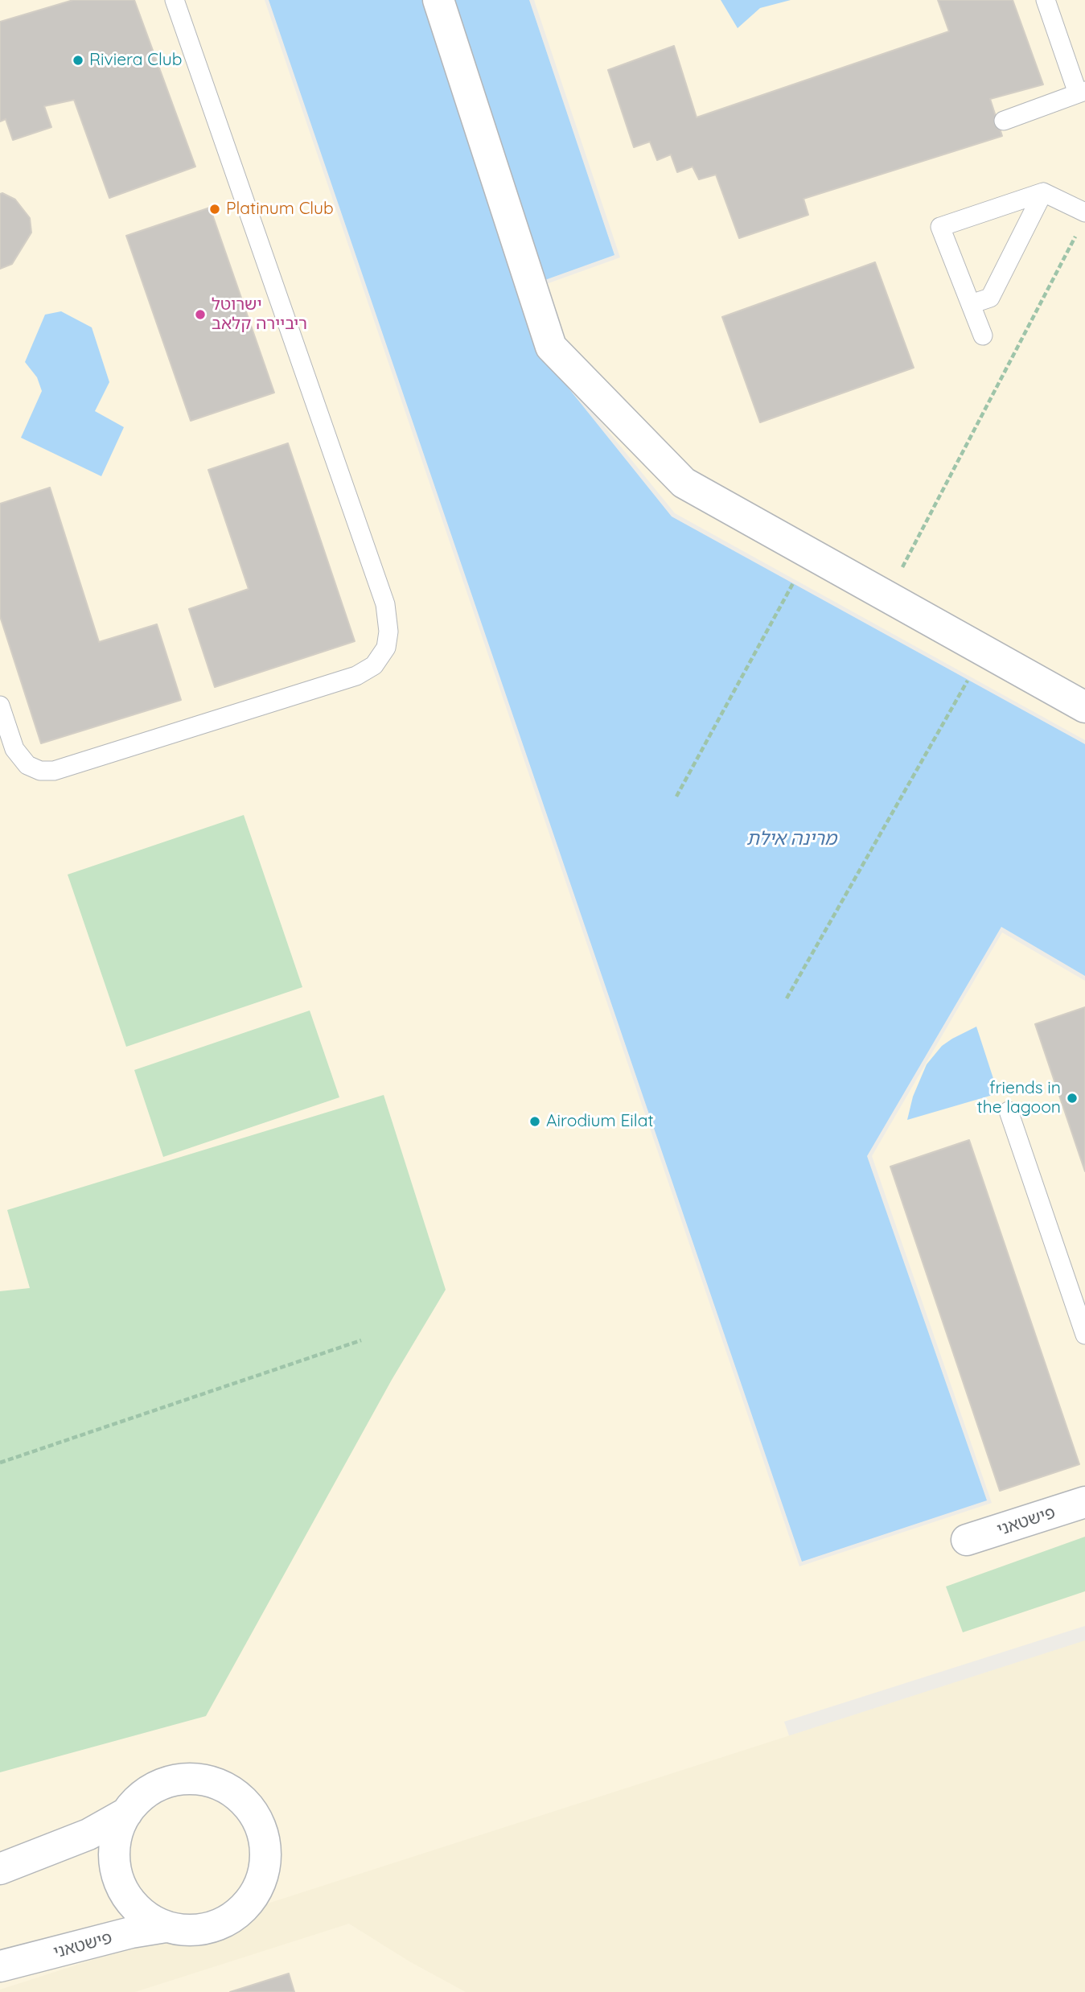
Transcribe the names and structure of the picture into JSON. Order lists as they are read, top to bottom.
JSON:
{
  "streets": {
    "street": ["פישטאני"]
  },
  "water": ["מרינה אילת"],
  "places": [
    "Riviera Club",
    "Platinum Club",
    "ישרוטל ריביירה קלאב",
    "friends in the lagoon",
    "Airodium Eilat"
  ]
}
